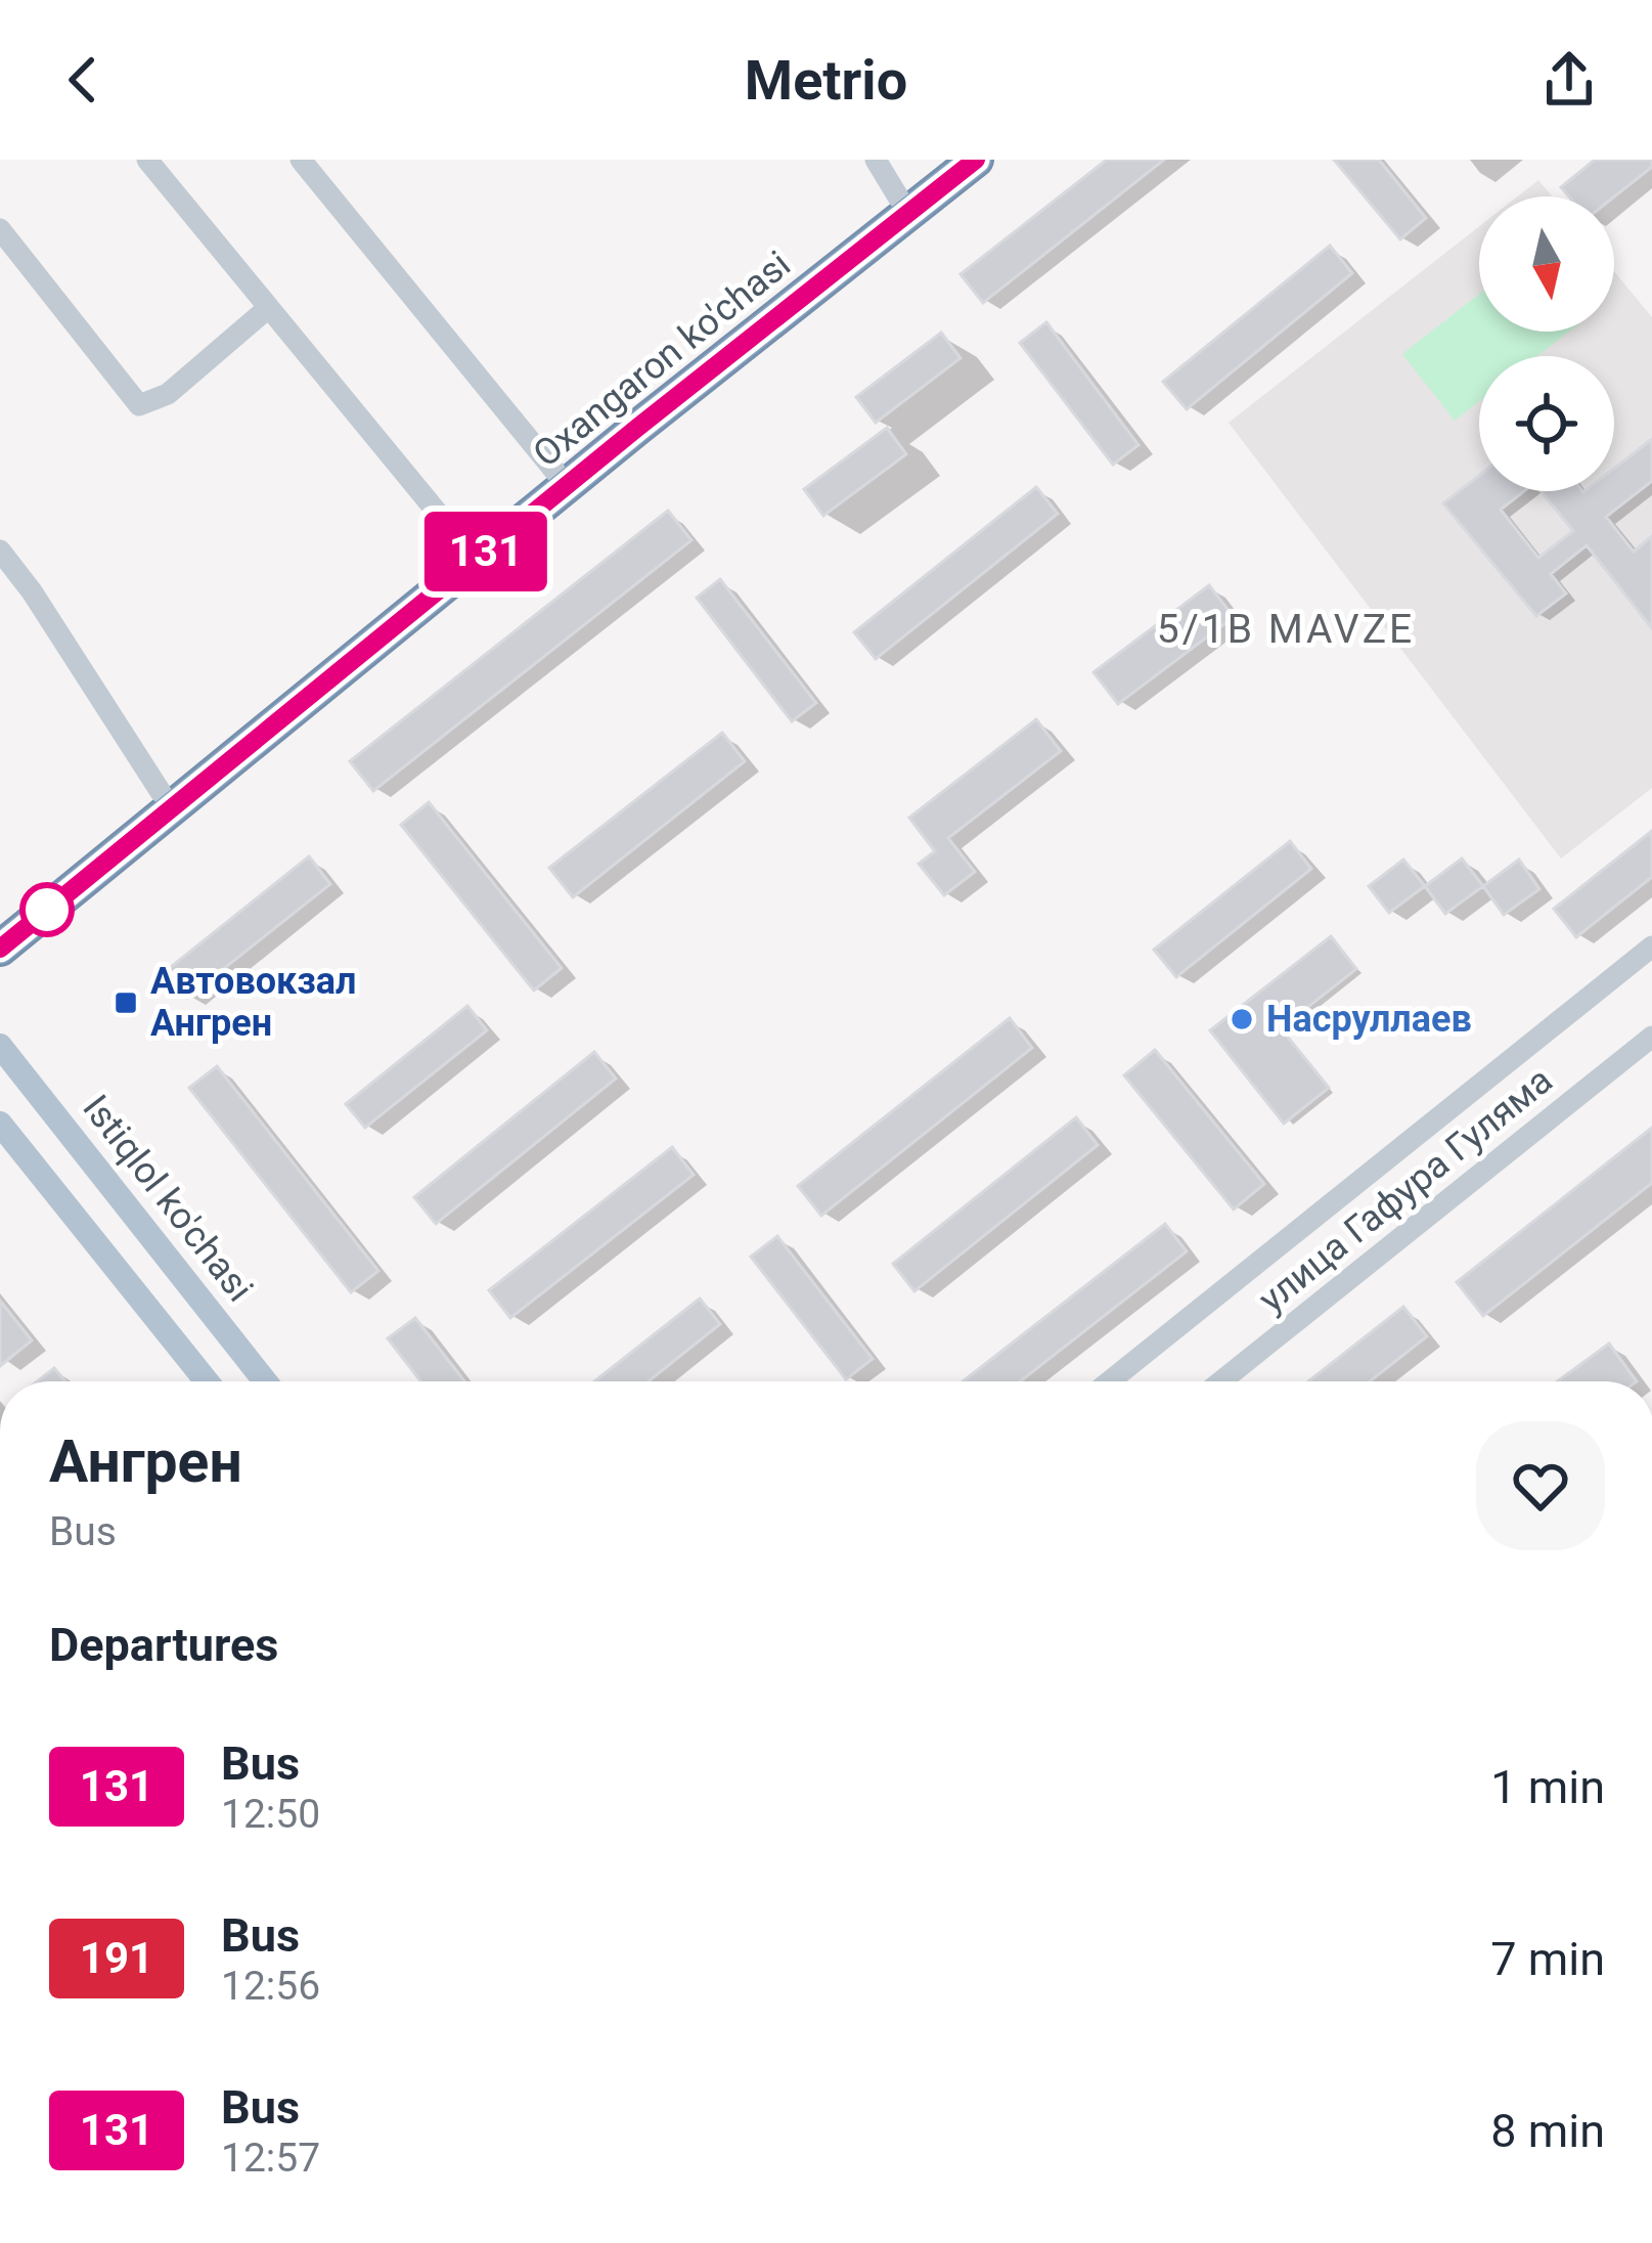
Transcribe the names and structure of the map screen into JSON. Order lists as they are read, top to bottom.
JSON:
{
  "streets": {
    "highway": ["Oxangaron ko'chasi"],
    "main road": ["Istiqlol ko'chasi"],
    "street": ["улица Гафура Гуляма"]
  },
  "districts": ["5/1B MAVZE"],
  "places": {
    "transit": ["Автовокзал Ангрен"],
    "other": ["Насруллаев"]
  },
  "lines": ["bus line 131"],
  "north": "bottom",
  "page": {
    "header": "Metrio",
    "on_map": "131",
    "heading": [
      ["Ангрен", "Bus"],
      "Departures"
    ],
    "list": [
      {
        "mark": "131",
        "name": "Bus",
        "note": "12:50",
        "value": "1 min"
      },
      {
        "mark": "191",
        "name": "Bus",
        "note": "12:56",
        "value": "7 min"
      },
      {
        "mark": "131",
        "name": "Bus",
        "note": "12:57",
        "value": "8 min"
      }
    ]
  }
}
